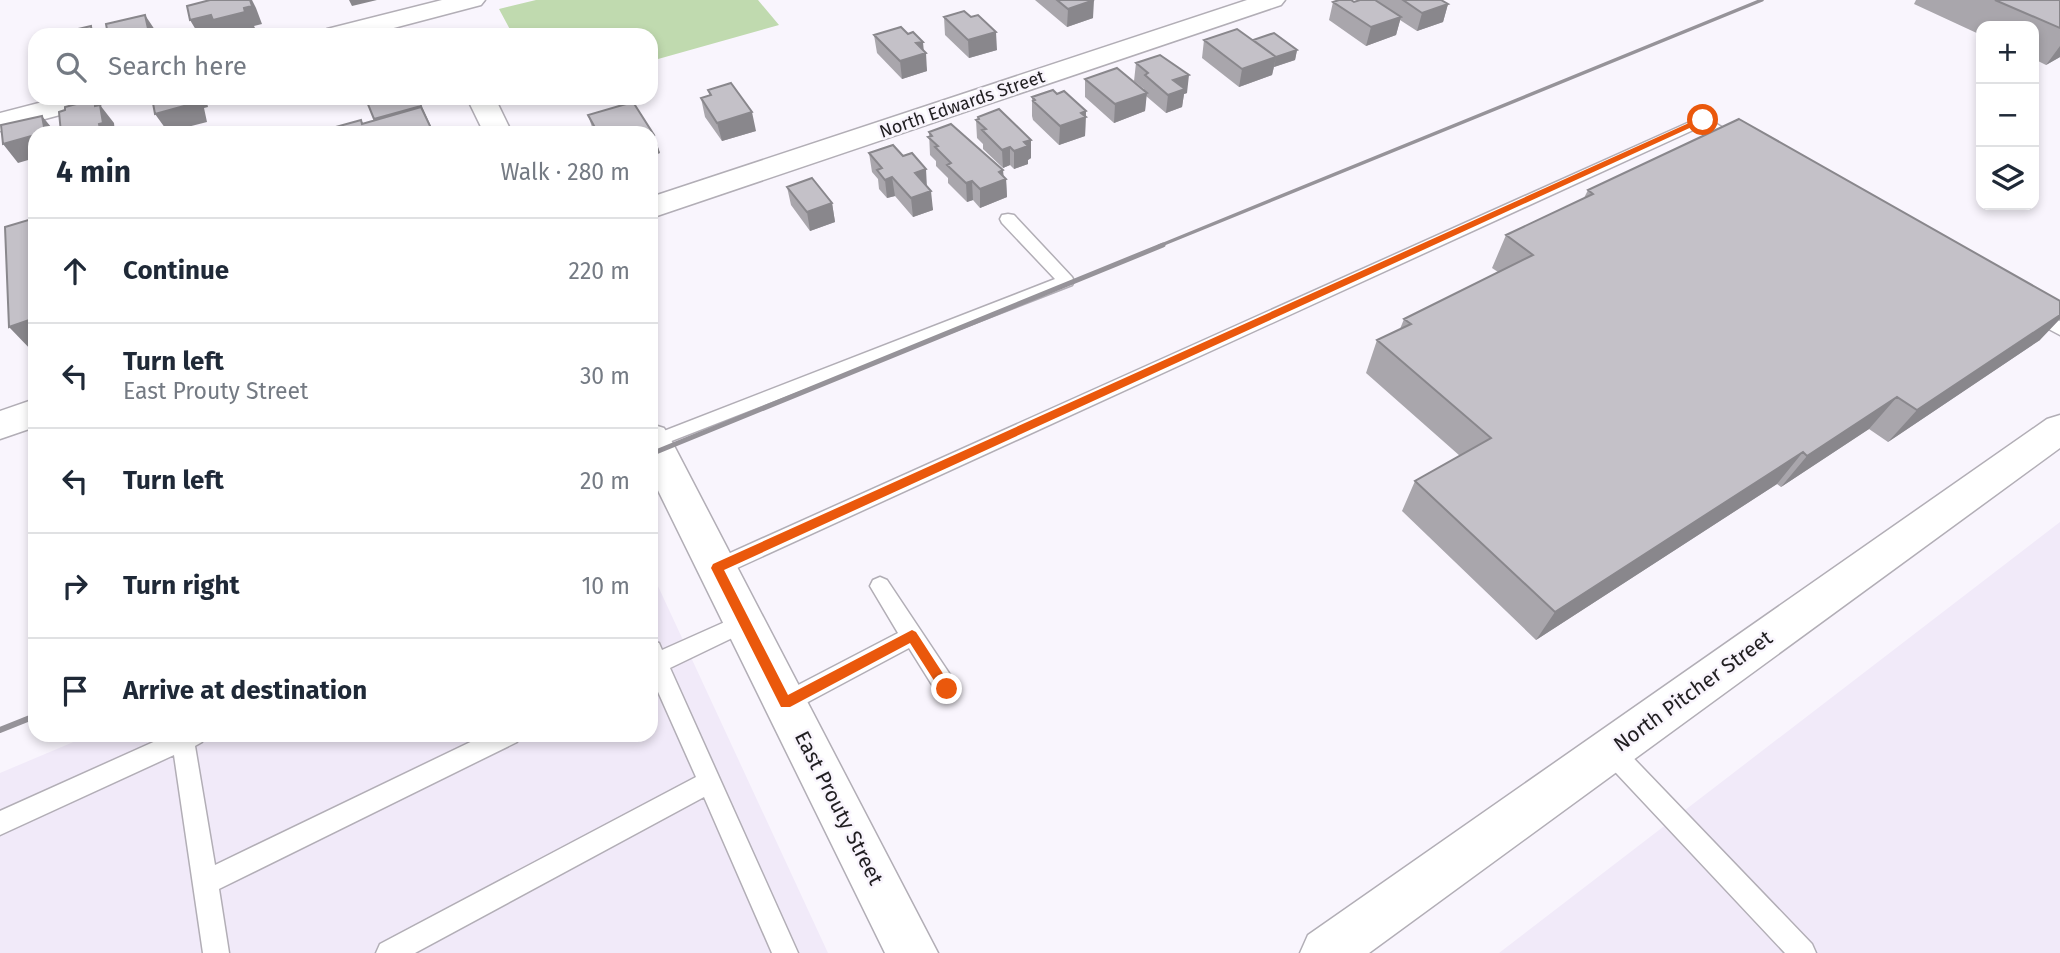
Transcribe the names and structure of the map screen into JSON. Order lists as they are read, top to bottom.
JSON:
{
  "streets": {
    "street": ["North Edwards Street", "North Pitcher Street", "East Prouty Street"]
  },
  "page": {
    "map_buttons": ["+", "−"],
    "search": "Search here",
    "heading": ["4 min", "Walk · 280 m"],
    "list": [
      ["Continue", "220 m"],
      ["Turn left", "East Prouty Street", "30 m"],
      ["Turn left", "20 m"],
      ["Turn right", "10 m"],
      "Arrive at destination"
    ]
  }
}
